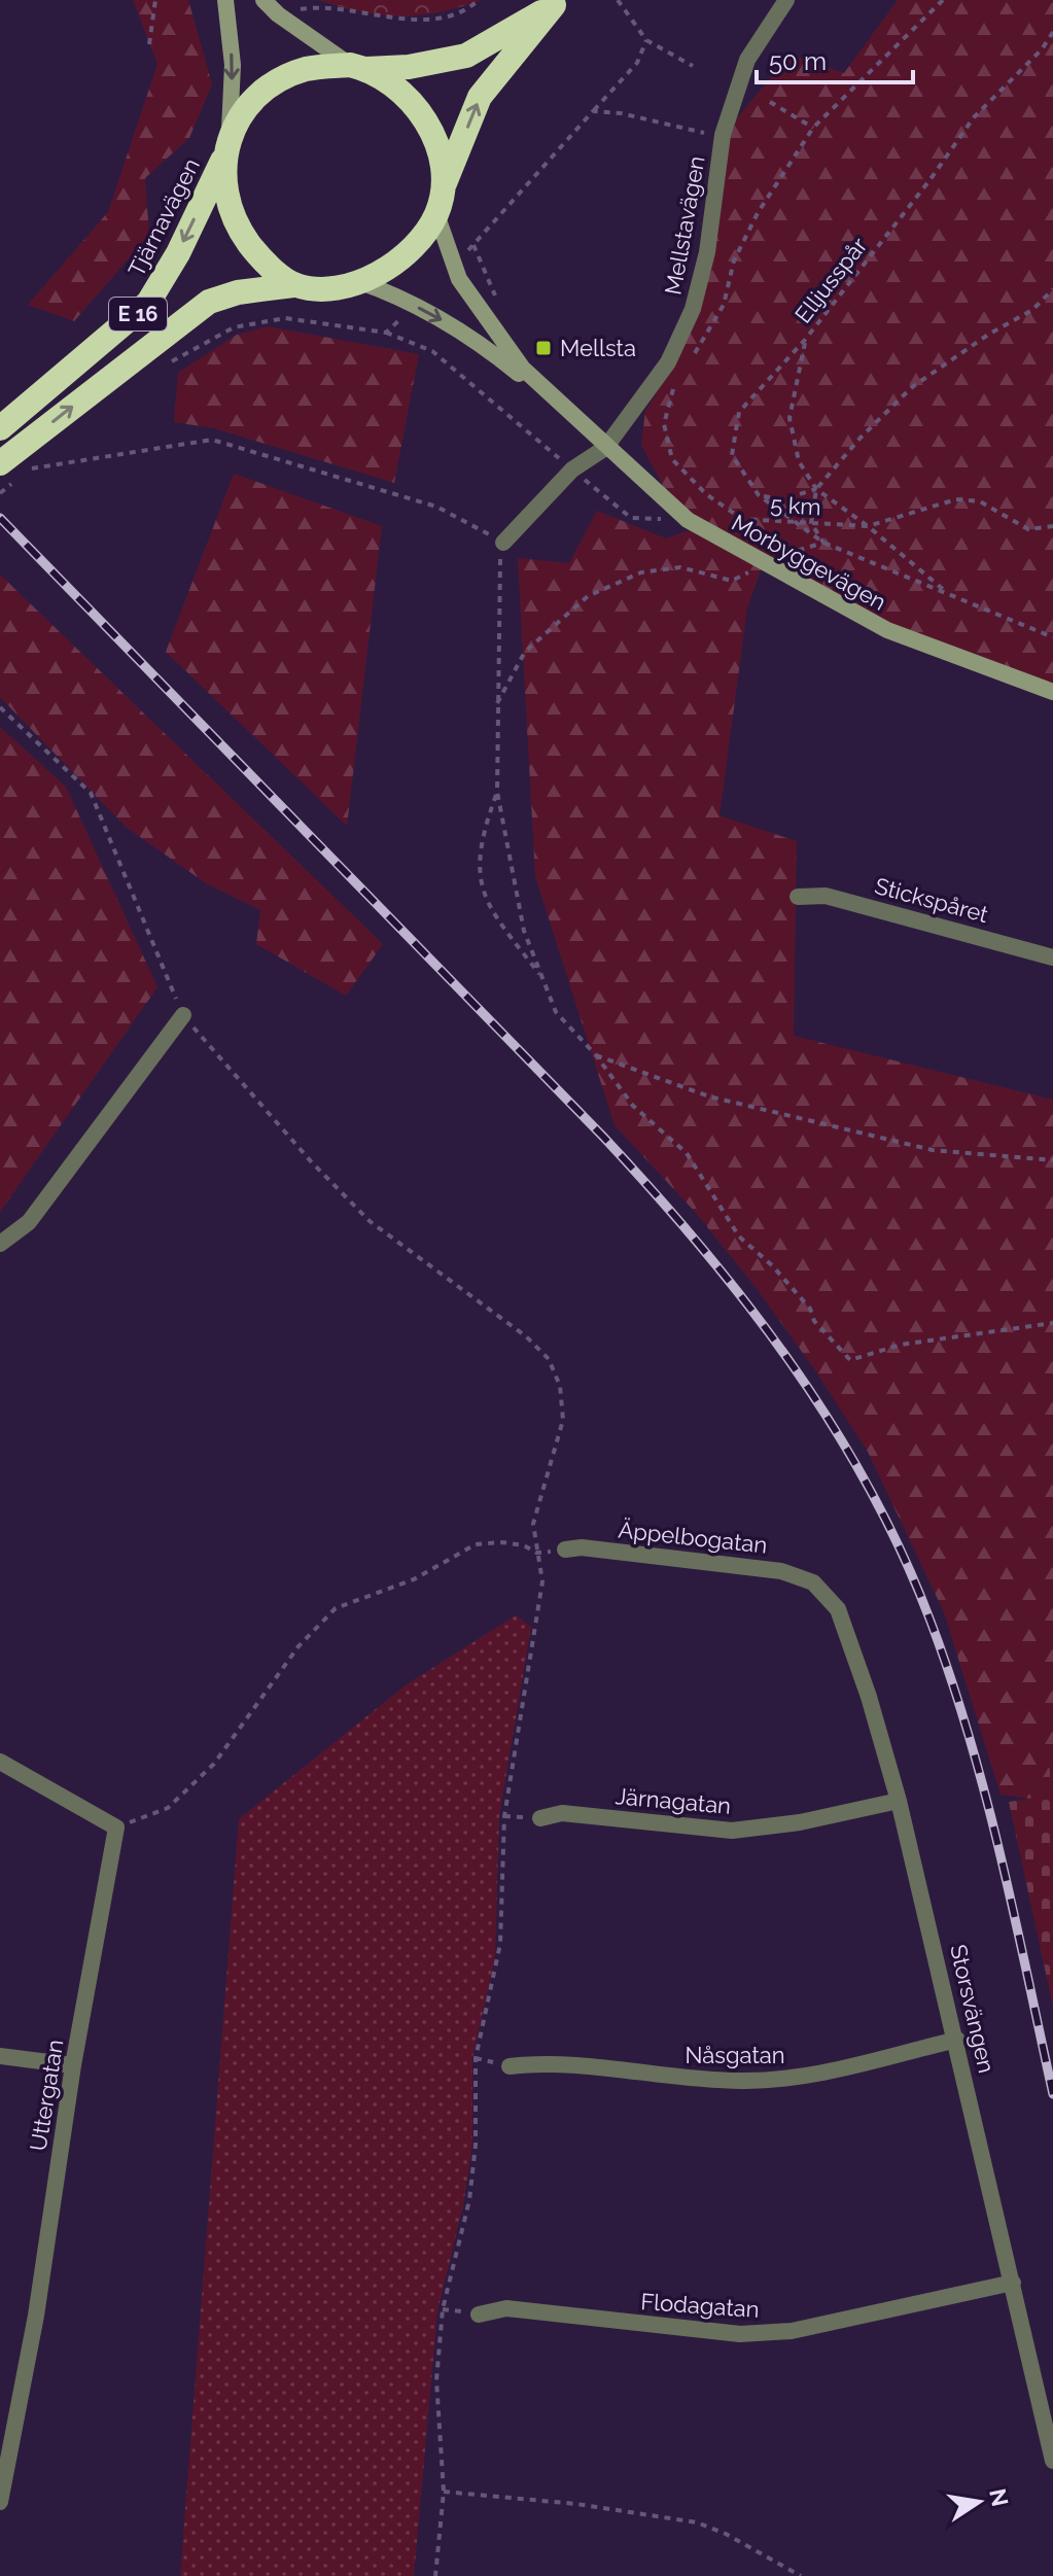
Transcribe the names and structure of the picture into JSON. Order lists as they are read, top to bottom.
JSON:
{
  "streets": {
    "highway": ["Tjärnavägen", "E 16"],
    "street": [
      "Mellstavägen",
      "Morbyggevägen",
      "Stickspåret",
      "Äppelbogatan",
      "Järnagatan",
      "Storsvängen",
      "Nåsgatan",
      "Uttergatan",
      "Flodagatan"
    ],
    "path": ["Elljusspår", "5 km"]
  },
  "crossings": [
    ["Tjärnavägen", "E 16"],
    ["Tjärnavägen", "Morbyggevägen"],
    ["Mellstavägen", "Morbyggevägen"],
    ["Elljusspår", "5 km"],
    ["E 16", "Morbyggevägen"],
    ["Äppelbogatan", "Storsvängen"],
    ["Järnagatan", "Storsvängen"],
    ["Storsvängen", "Nåsgatan"],
    ["Storsvängen", "Flodagatan"]
  ],
  "places": {
    "transit": ["Mellsta"]
  },
  "scale_bar": "50 m",
  "north": "right"
}
